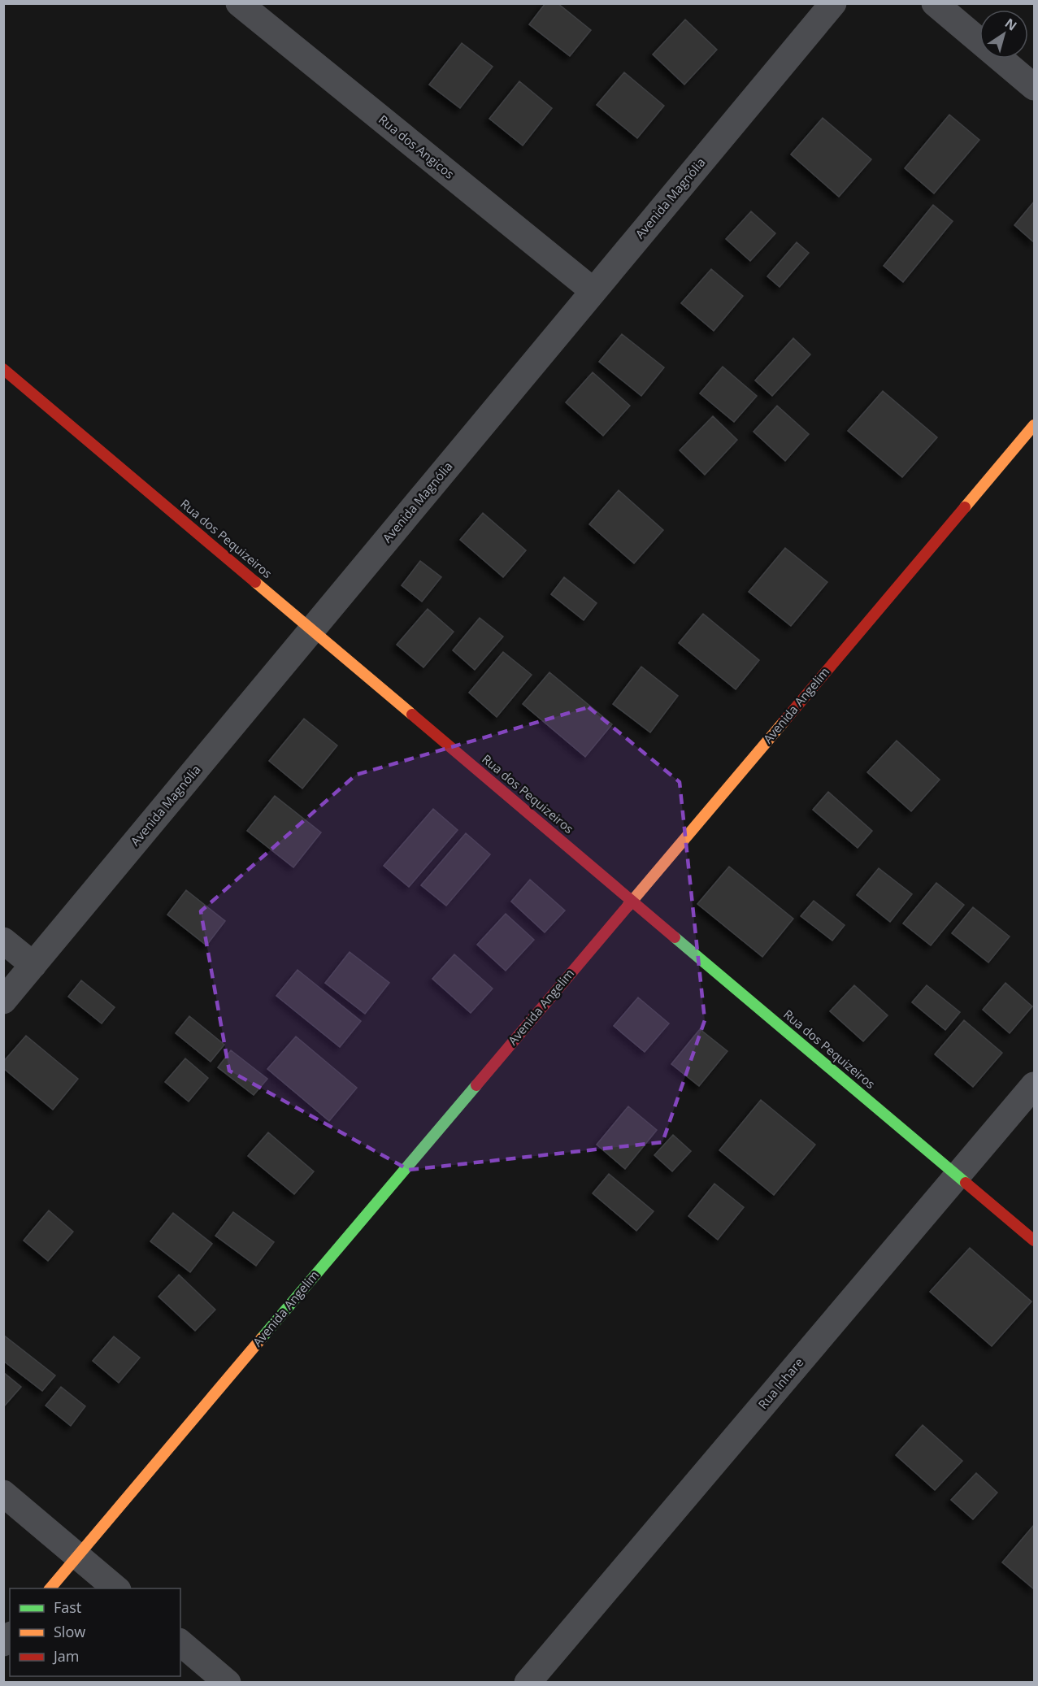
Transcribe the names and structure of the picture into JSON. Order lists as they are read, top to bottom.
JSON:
{
  "streets": {
    "street": [
      "Rua dos Angicos",
      "Avenida Magnólia",
      "Rua dos Pequizeiros",
      "Avenida Angelim",
      "Rua Inhare"
    ]
  },
  "crossings": [
    ["Rua dos Angicos", "Avenida Magnólia"],
    ["Avenida Magnólia", "Rua dos Pequizeiros"],
    ["Rua dos Pequizeiros", "Avenida Angelim"],
    ["Rua dos Pequizeiros", "Rua Inhare"]
  ],
  "legend": ["Fast", "Slow", "Jam"],
  "north": "top right"
}
